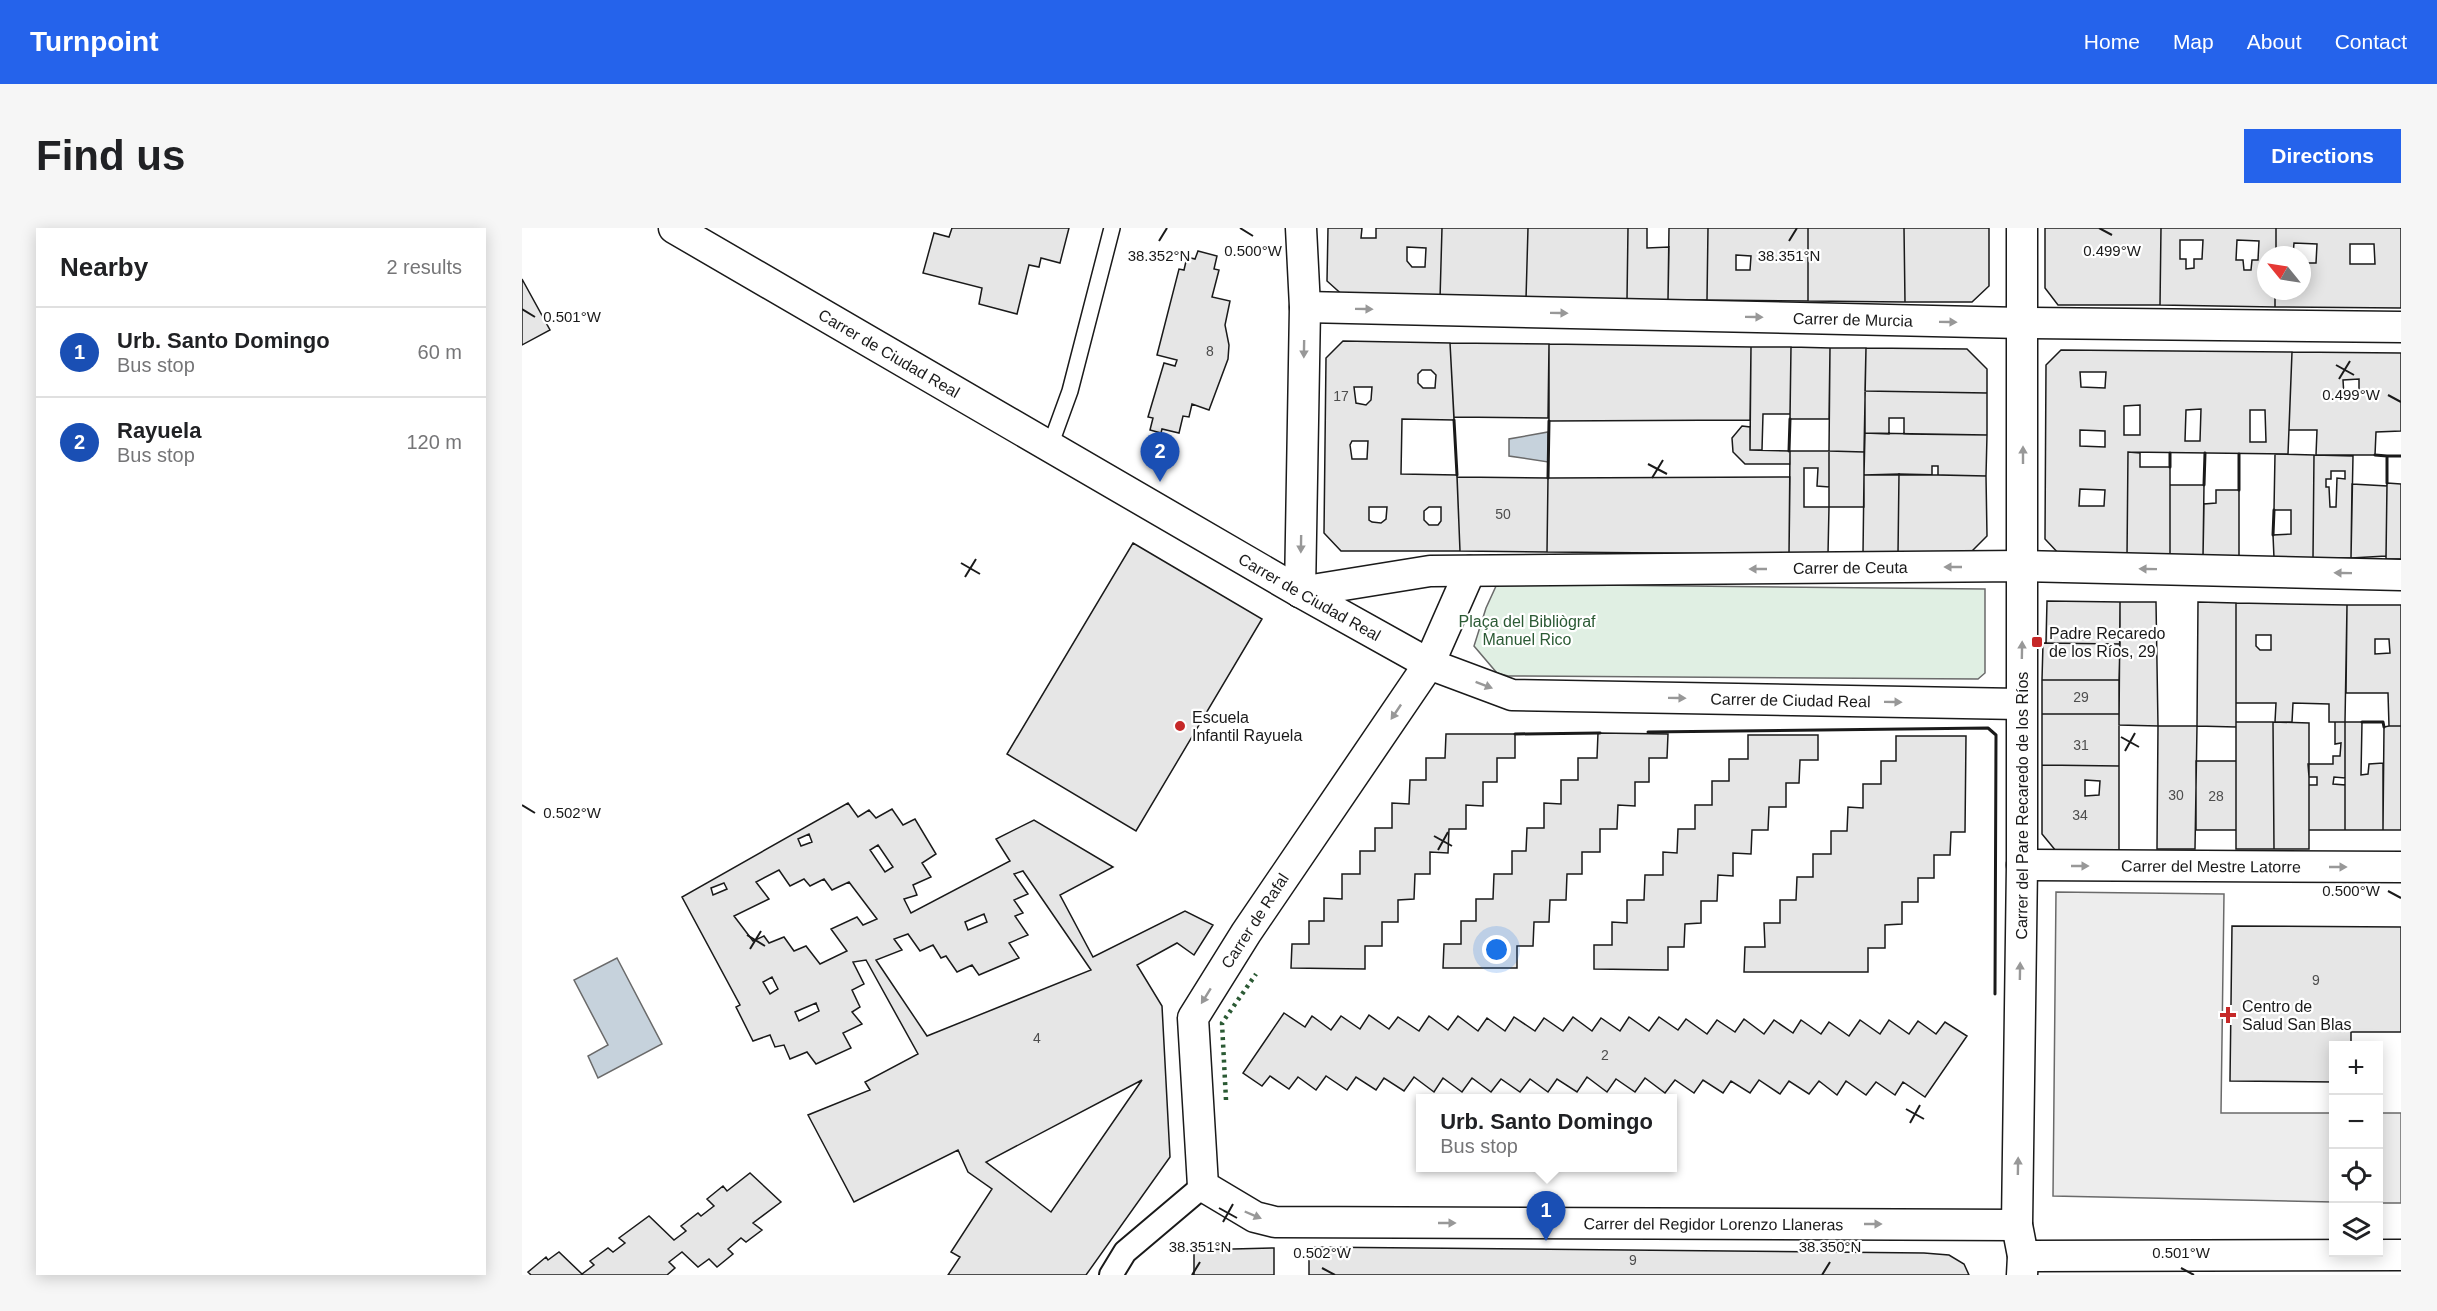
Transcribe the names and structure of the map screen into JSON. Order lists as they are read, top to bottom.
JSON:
{
  "streets": {
    "street": [
      "Carrer de Murcia",
      "Carrer de Ciudad Real",
      "Carrer de Ceuta",
      "Carrer del Pare Recaredo de los Ríos",
      "Carrer del Mestre Latorre",
      "Carrer de Rafal",
      "Carrer del Regidor Lorenzo Llaneras"
    ]
  },
  "crossings": [
    ["Carrer de Murcia", "Carrer del Pare Recaredo de los Ríos"],
    ["Carrer de Ciudad Real", "Carrer de Ceuta"],
    ["Carrer de Ciudad Real", "Carrer del Pare Recaredo de los Ríos"],
    ["Carrer de Ciudad Real", "Carrer de Rafal"],
    ["Carrer de Ceuta", "Carrer del Pare Recaredo de los Ríos"],
    ["Carrer de Ceuta", "Carrer de Rafal"],
    ["Carrer del Pare Recaredo de los Ríos", "Carrer del Mestre Latorre"],
    ["Carrer del Pare Recaredo de los Ríos", "Carrer del Regidor Lorenzo Llaneras"],
    ["Carrer de Rafal", "Carrer del Regidor Lorenzo Llaneras"]
  ],
  "one_way": [
    "Carrer de Murcia",
    "Carrer de Ciudad Real",
    "Carrer de Ceuta",
    "Carrer del Pare Recaredo de los Ríos",
    "Carrer del Mestre Latorre",
    "Carrer de Rafal",
    "Carrer del Regidor Lorenzo Llaneras"
  ],
  "parks": ["Plaça del Bibliògraf Manuel Rico"],
  "places": {
    "transit": ["Padre Recaredo de los Ríos, 29"],
    "other": ["Escuela Infantil Rayuela"],
    "health": ["Centro de Salud San Blas"]
  },
  "house_numbers": [
    "8",
    "17",
    "50",
    "29",
    "31",
    "30",
    "28",
    "34",
    "9",
    "4",
    "2",
    "9"
  ],
  "north": "top left",
  "page": {
    "header": "Turnpoint",
    "nav": [
      "Home",
      "Map",
      "About",
      "Contact"
    ],
    "buttons": "Directions",
    "title": "Find us",
    "heading": ["Nearby", "2 results"],
    "list": [
      {
        "mark": "1",
        "name": "Urb. Santo Domingo",
        "note": "Bus stop",
        "value": "60 m"
      },
      {
        "mark": "2",
        "name": "Rayuela",
        "note": "Bus stop",
        "value": "120 m"
      }
    ],
    "pins": ["2", "1"],
    "map_buttons": ["+", "−"],
    "popup": ["Urb. Santo Domingo", "Bus stop"]
  },
  "coordinates": [
    "0.500°W",
    "0.499°W",
    "38.352°N",
    "38.351°N",
    "0.501°W",
    "0.502°W",
    "38.350°N"
  ]
}
